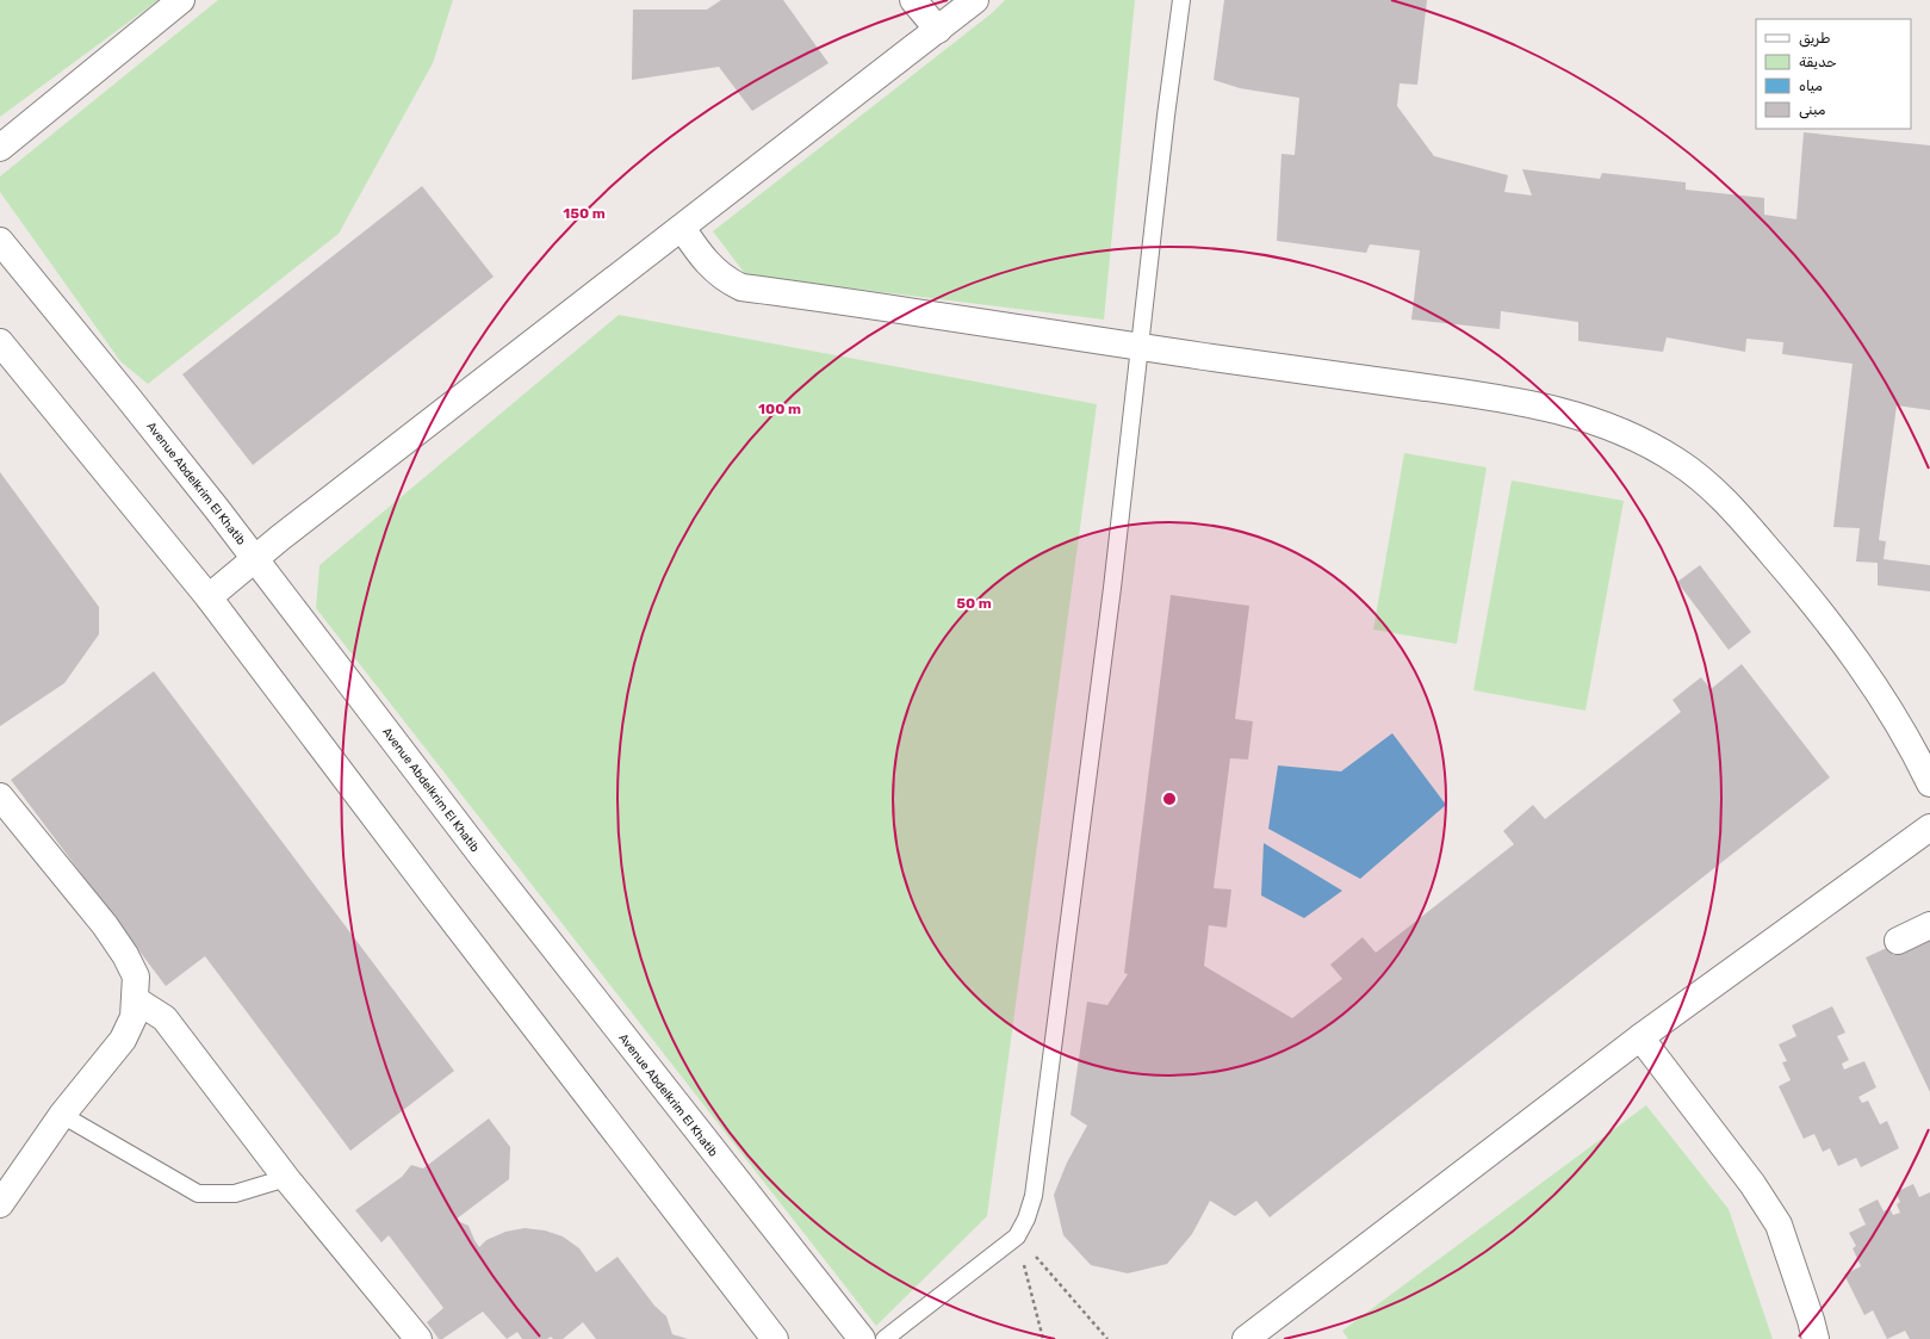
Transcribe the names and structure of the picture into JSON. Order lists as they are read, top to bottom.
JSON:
{
  "streets": {
    "street": ["Avenue Abdelkrim El Khatib"]
  },
  "legend": [
    "طريق",
    "حديقة",
    "مياه",
    "مبنى"
  ],
  "rings": ["150 m", "100 m", "50 m"]
}
